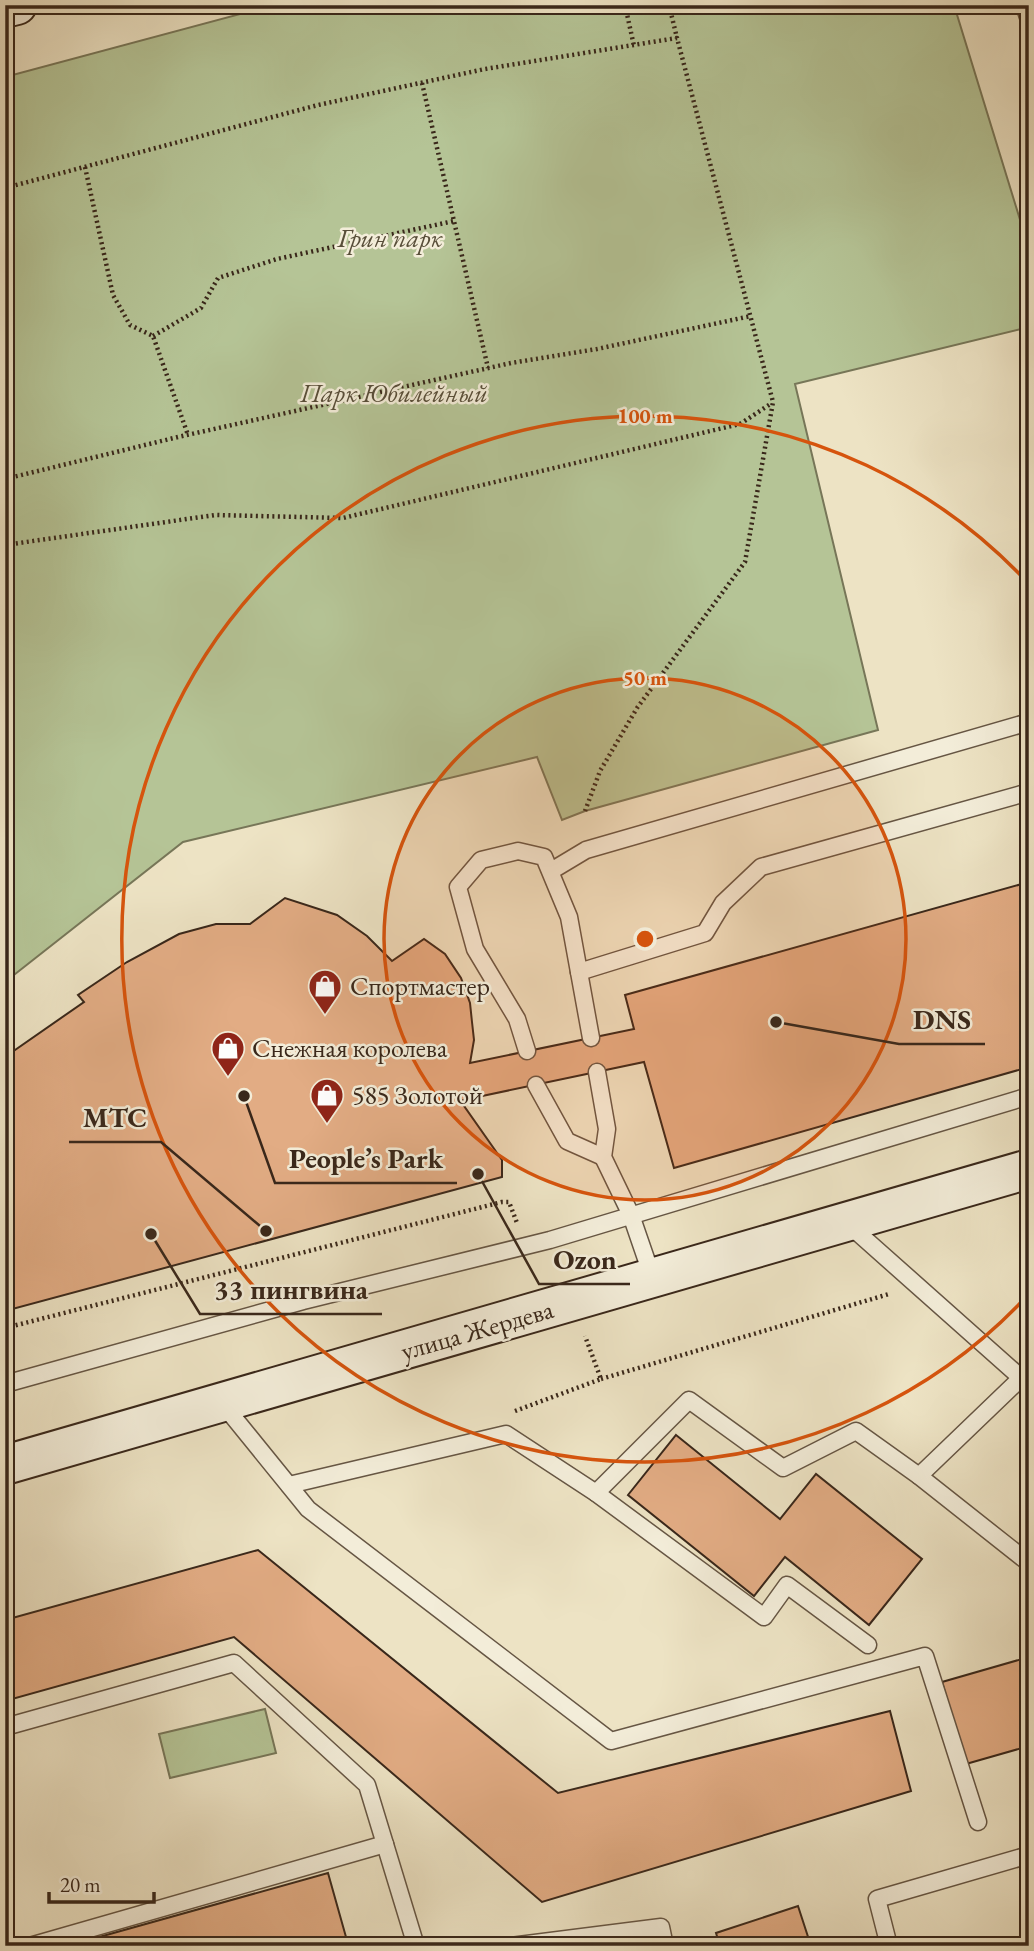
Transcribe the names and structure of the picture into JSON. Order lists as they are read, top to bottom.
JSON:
{
  "streets": {
    "main road": ["улица Жердева"]
  },
  "parks": ["Грин парк", "Парк Юбилейный"],
  "places": {
    "shop": ["Спортмастер", "Снежная королева", "585 Золотой"],
    "other": [
      "DNS",
      "People’s Park",
      "Ozon",
      "МТС",
      "33 пингвина"
    ]
  },
  "scale_bar": "20 m",
  "rings": ["100 m", "50 m"]
}
